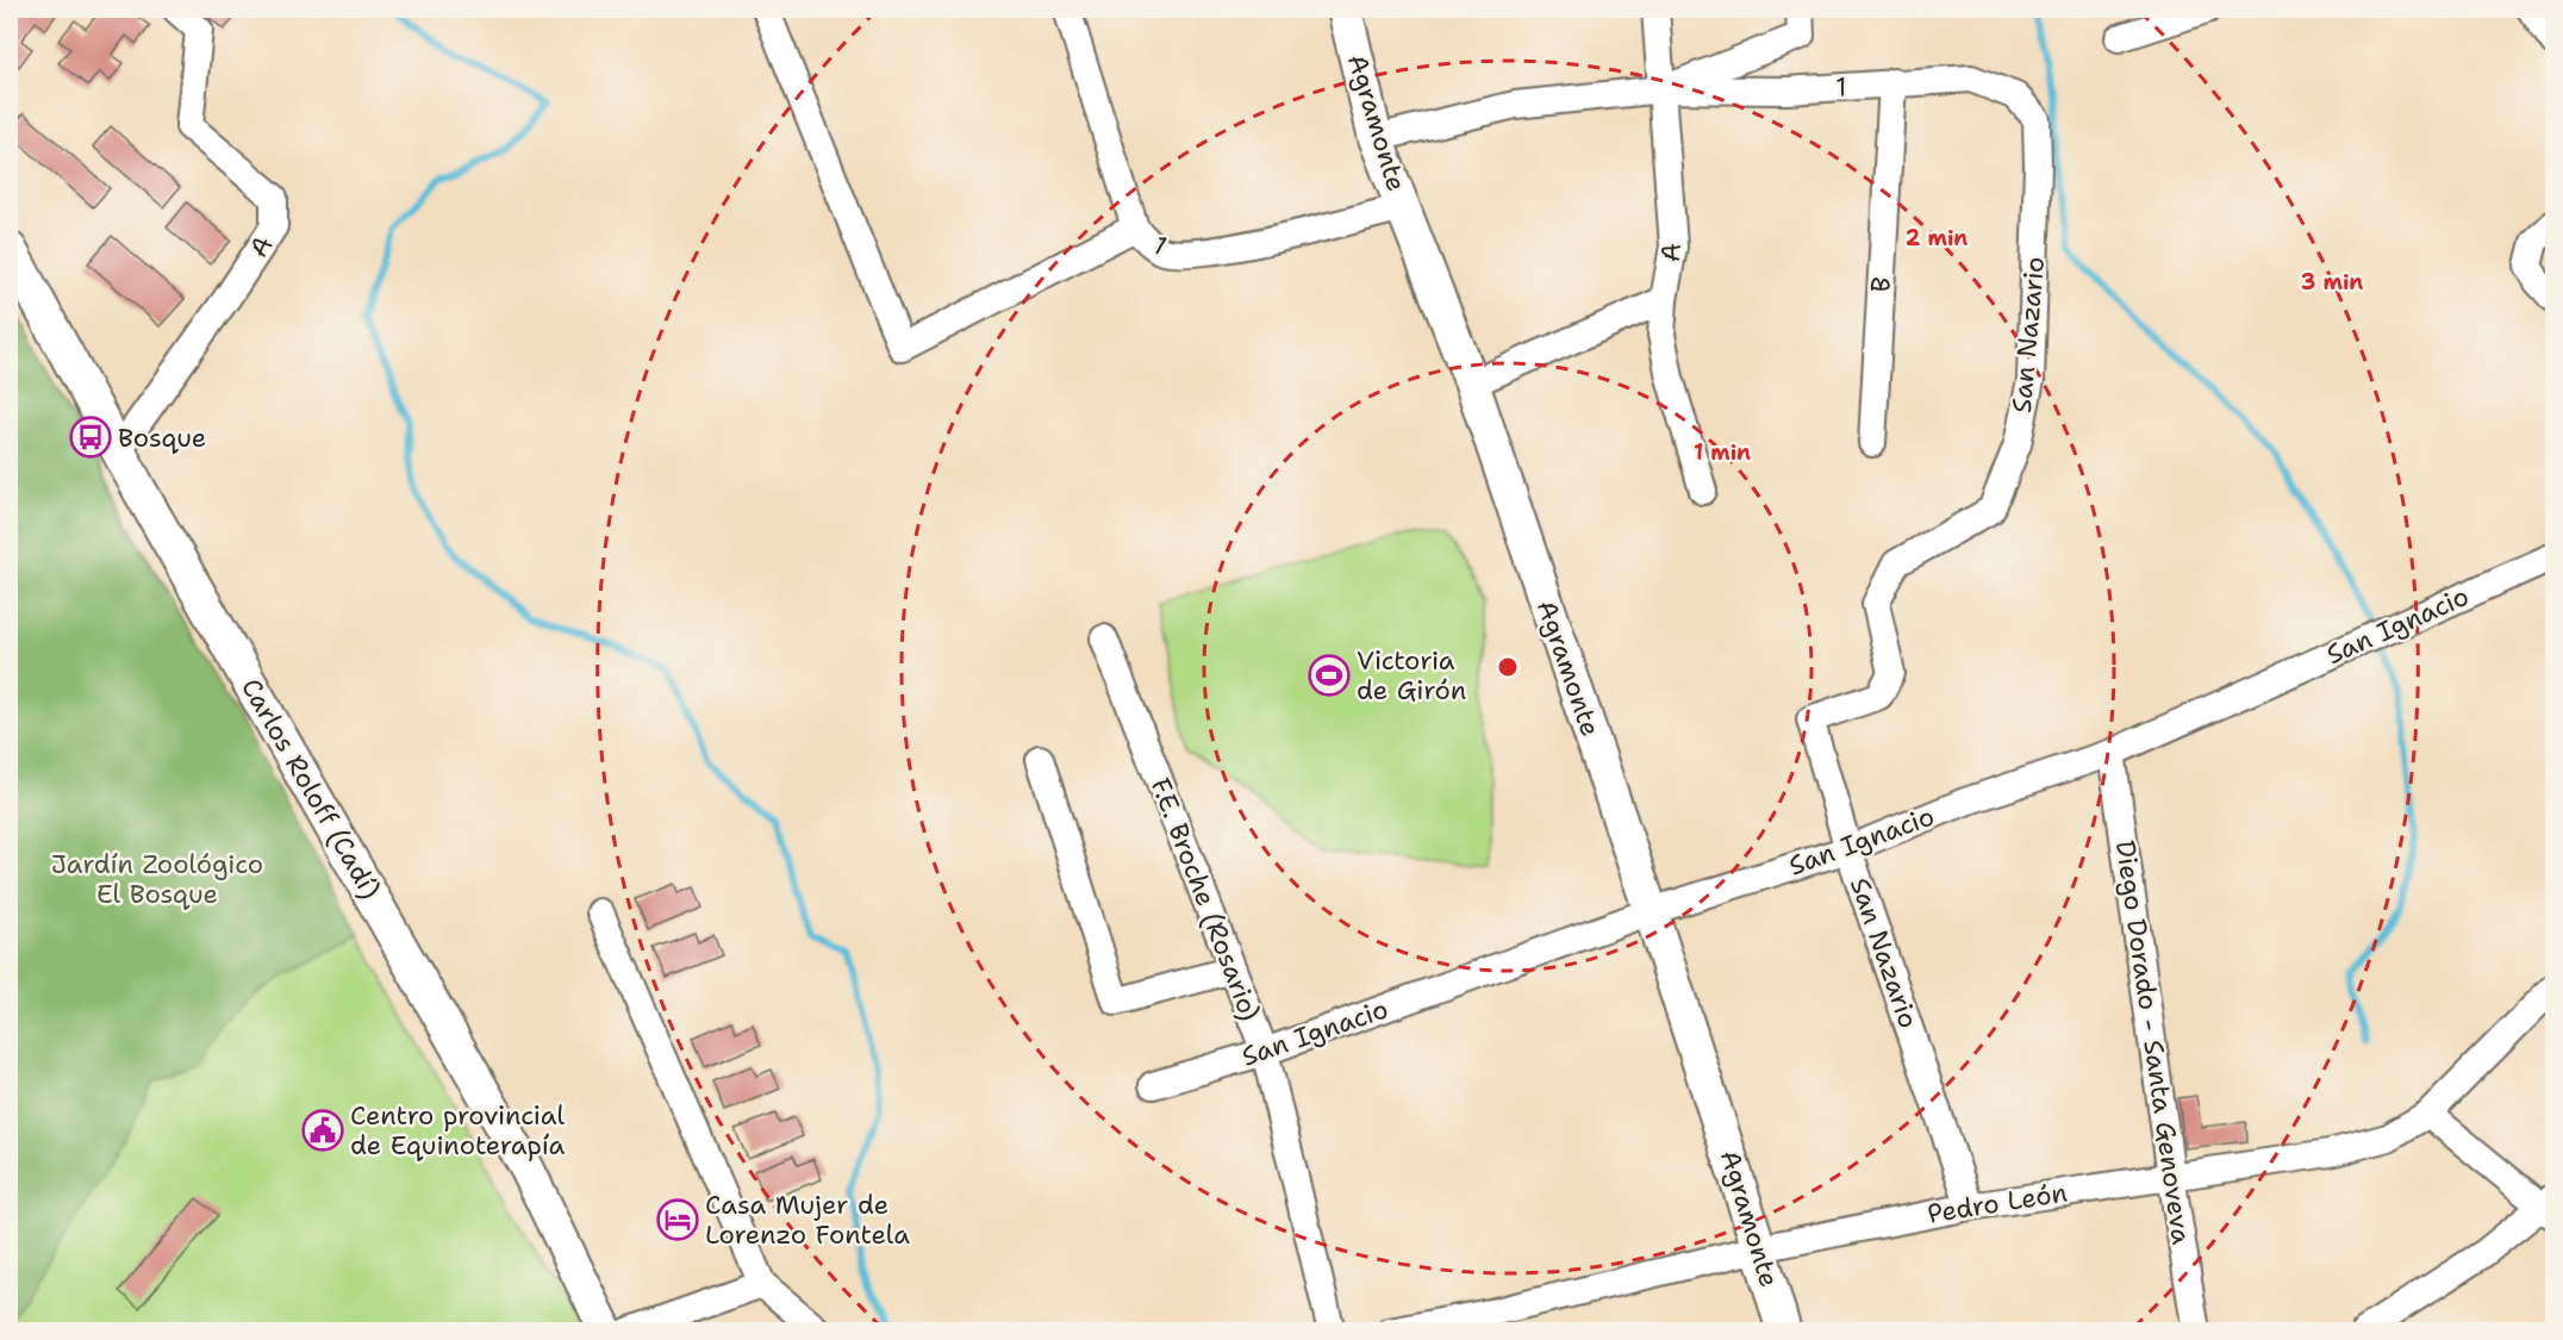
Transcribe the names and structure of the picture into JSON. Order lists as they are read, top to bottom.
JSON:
{
  "streets": {
    "street": [
      "1",
      "Agramonte",
      "A",
      "B",
      "San Nazario",
      "San Ignacio",
      "Carlos Roloff (Cadí)",
      "F.E. Broche (Rosario)",
      "Diego Dorado - Santa Genoveva",
      "Pedro León"
    ]
  },
  "crossings": [
    ["1", "Agramonte"],
    ["1", "A"],
    ["1", "B"],
    ["1", "San Nazario"],
    ["Agramonte", "San Ignacio"],
    ["Agramonte", "Pedro León"],
    ["A", "Carlos Roloff (Cadí)"],
    ["San Nazario", "San Ignacio"],
    ["San Nazario", "Pedro León"],
    ["San Ignacio", "F.E. Broche (Rosario)"],
    ["San Ignacio", "Diego Dorado - Santa Genoveva"],
    ["Diego Dorado - Santa Genoveva", "Pedro León"]
  ],
  "parks": ["Jardín Zoológico El Bosque"],
  "places": {
    "bus stop": ["Bosque"],
    "sports": ["Victoria de Girón"],
    "public building": ["Centro provincial de Equinoterapía"],
    "hotel": ["Casa Mujer de Lorenzo Fontela"]
  },
  "rings": ["2 min", "3 min", "1 min"]
}
